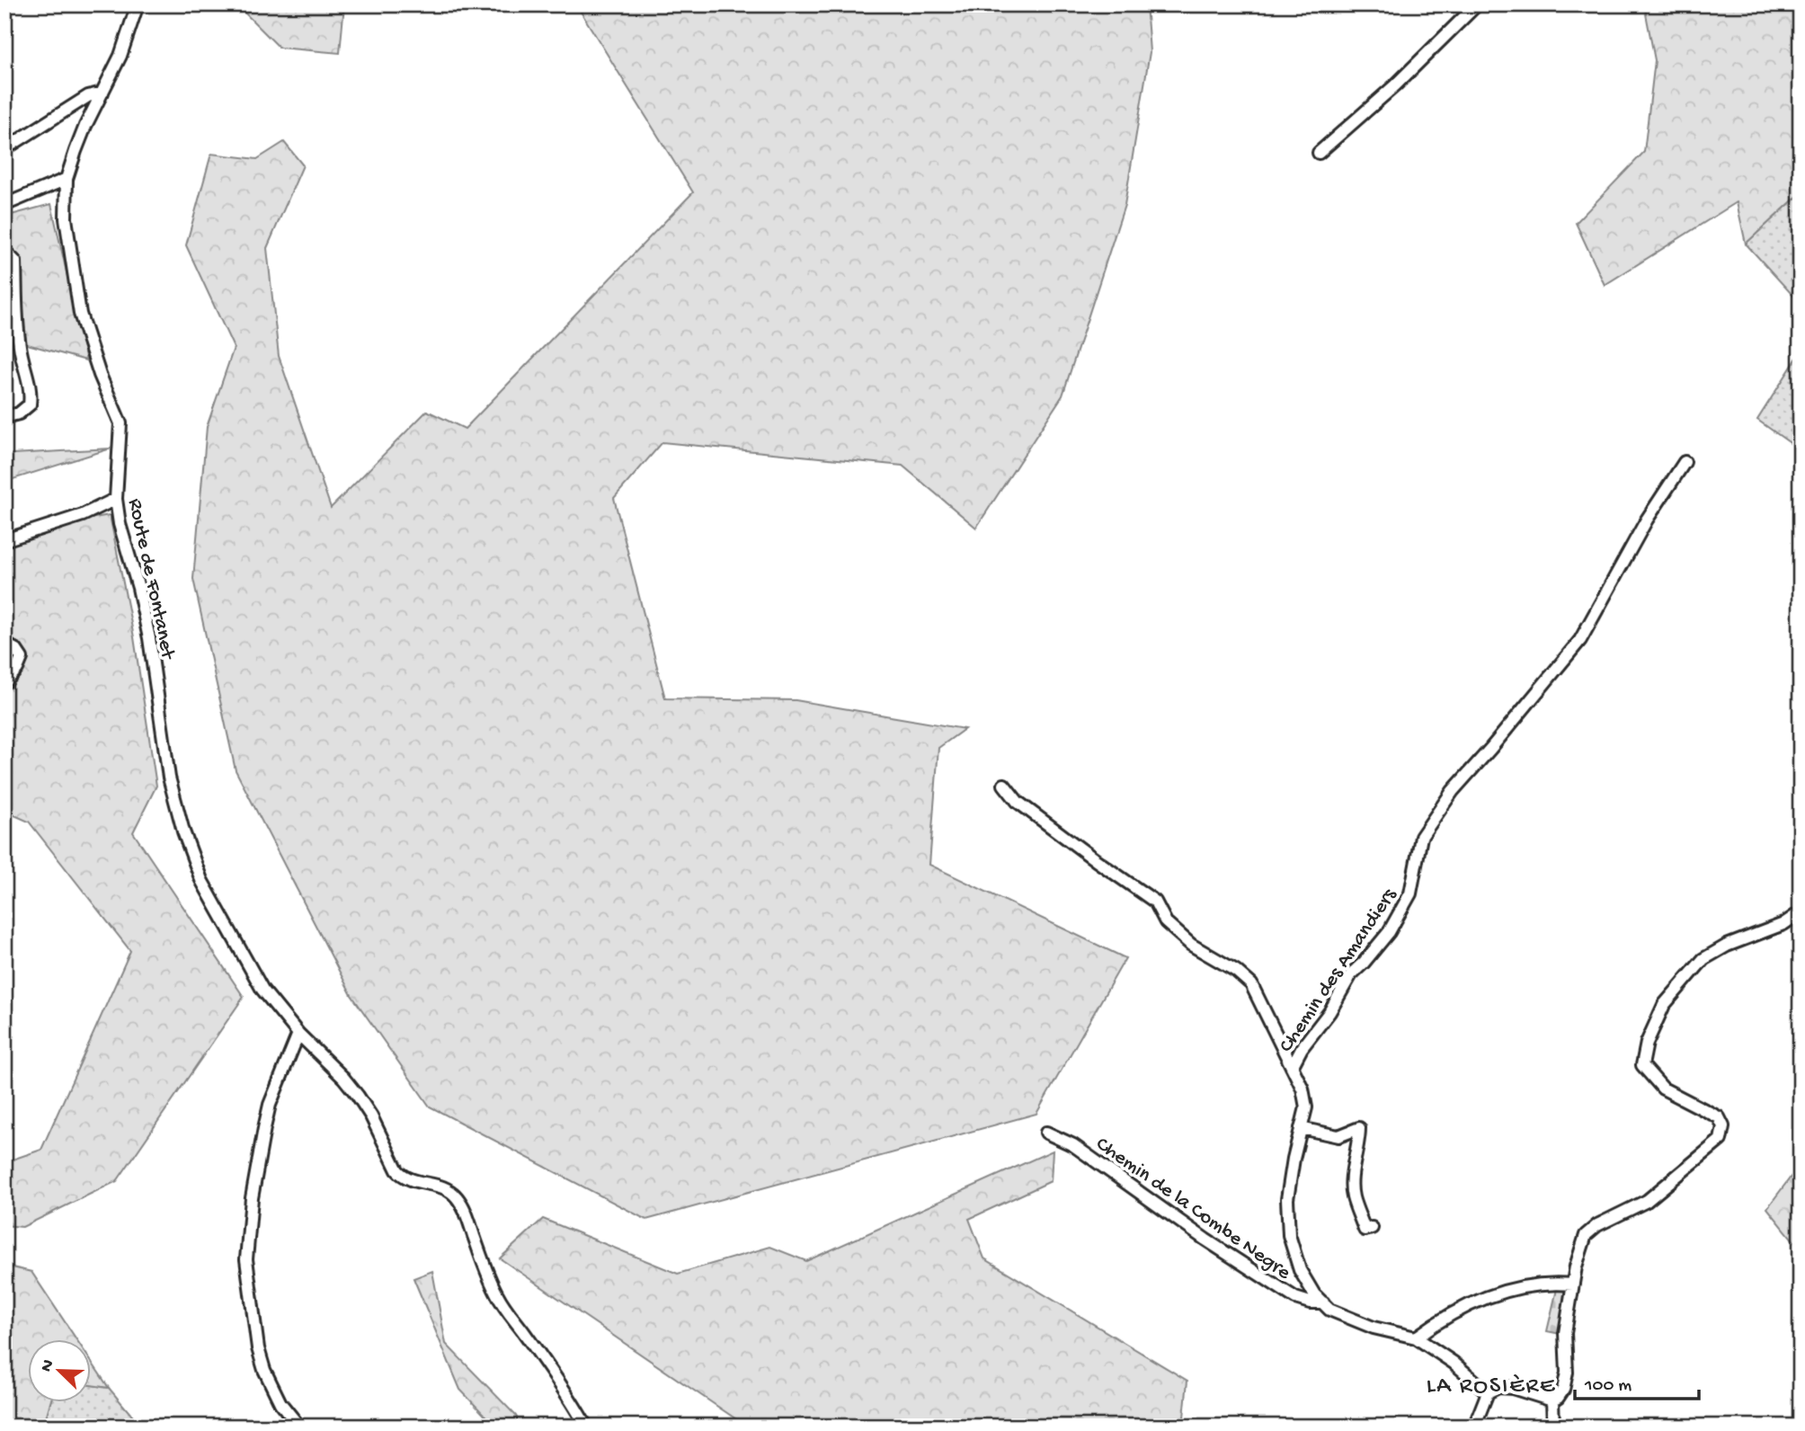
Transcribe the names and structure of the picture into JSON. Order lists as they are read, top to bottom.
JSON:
{
  "streets": {
    "street": ["Route de Fontanet", "Chemin des Amandiers", "Chemin de la Combe Negre"]
  },
  "crossings": [
    ["Chemin des Amandiers", "Chemin de la Combe Negre"]
  ],
  "districts": ["LA ROSIÈRE"],
  "scale_bar": "100 m",
  "north": "top left"
}
